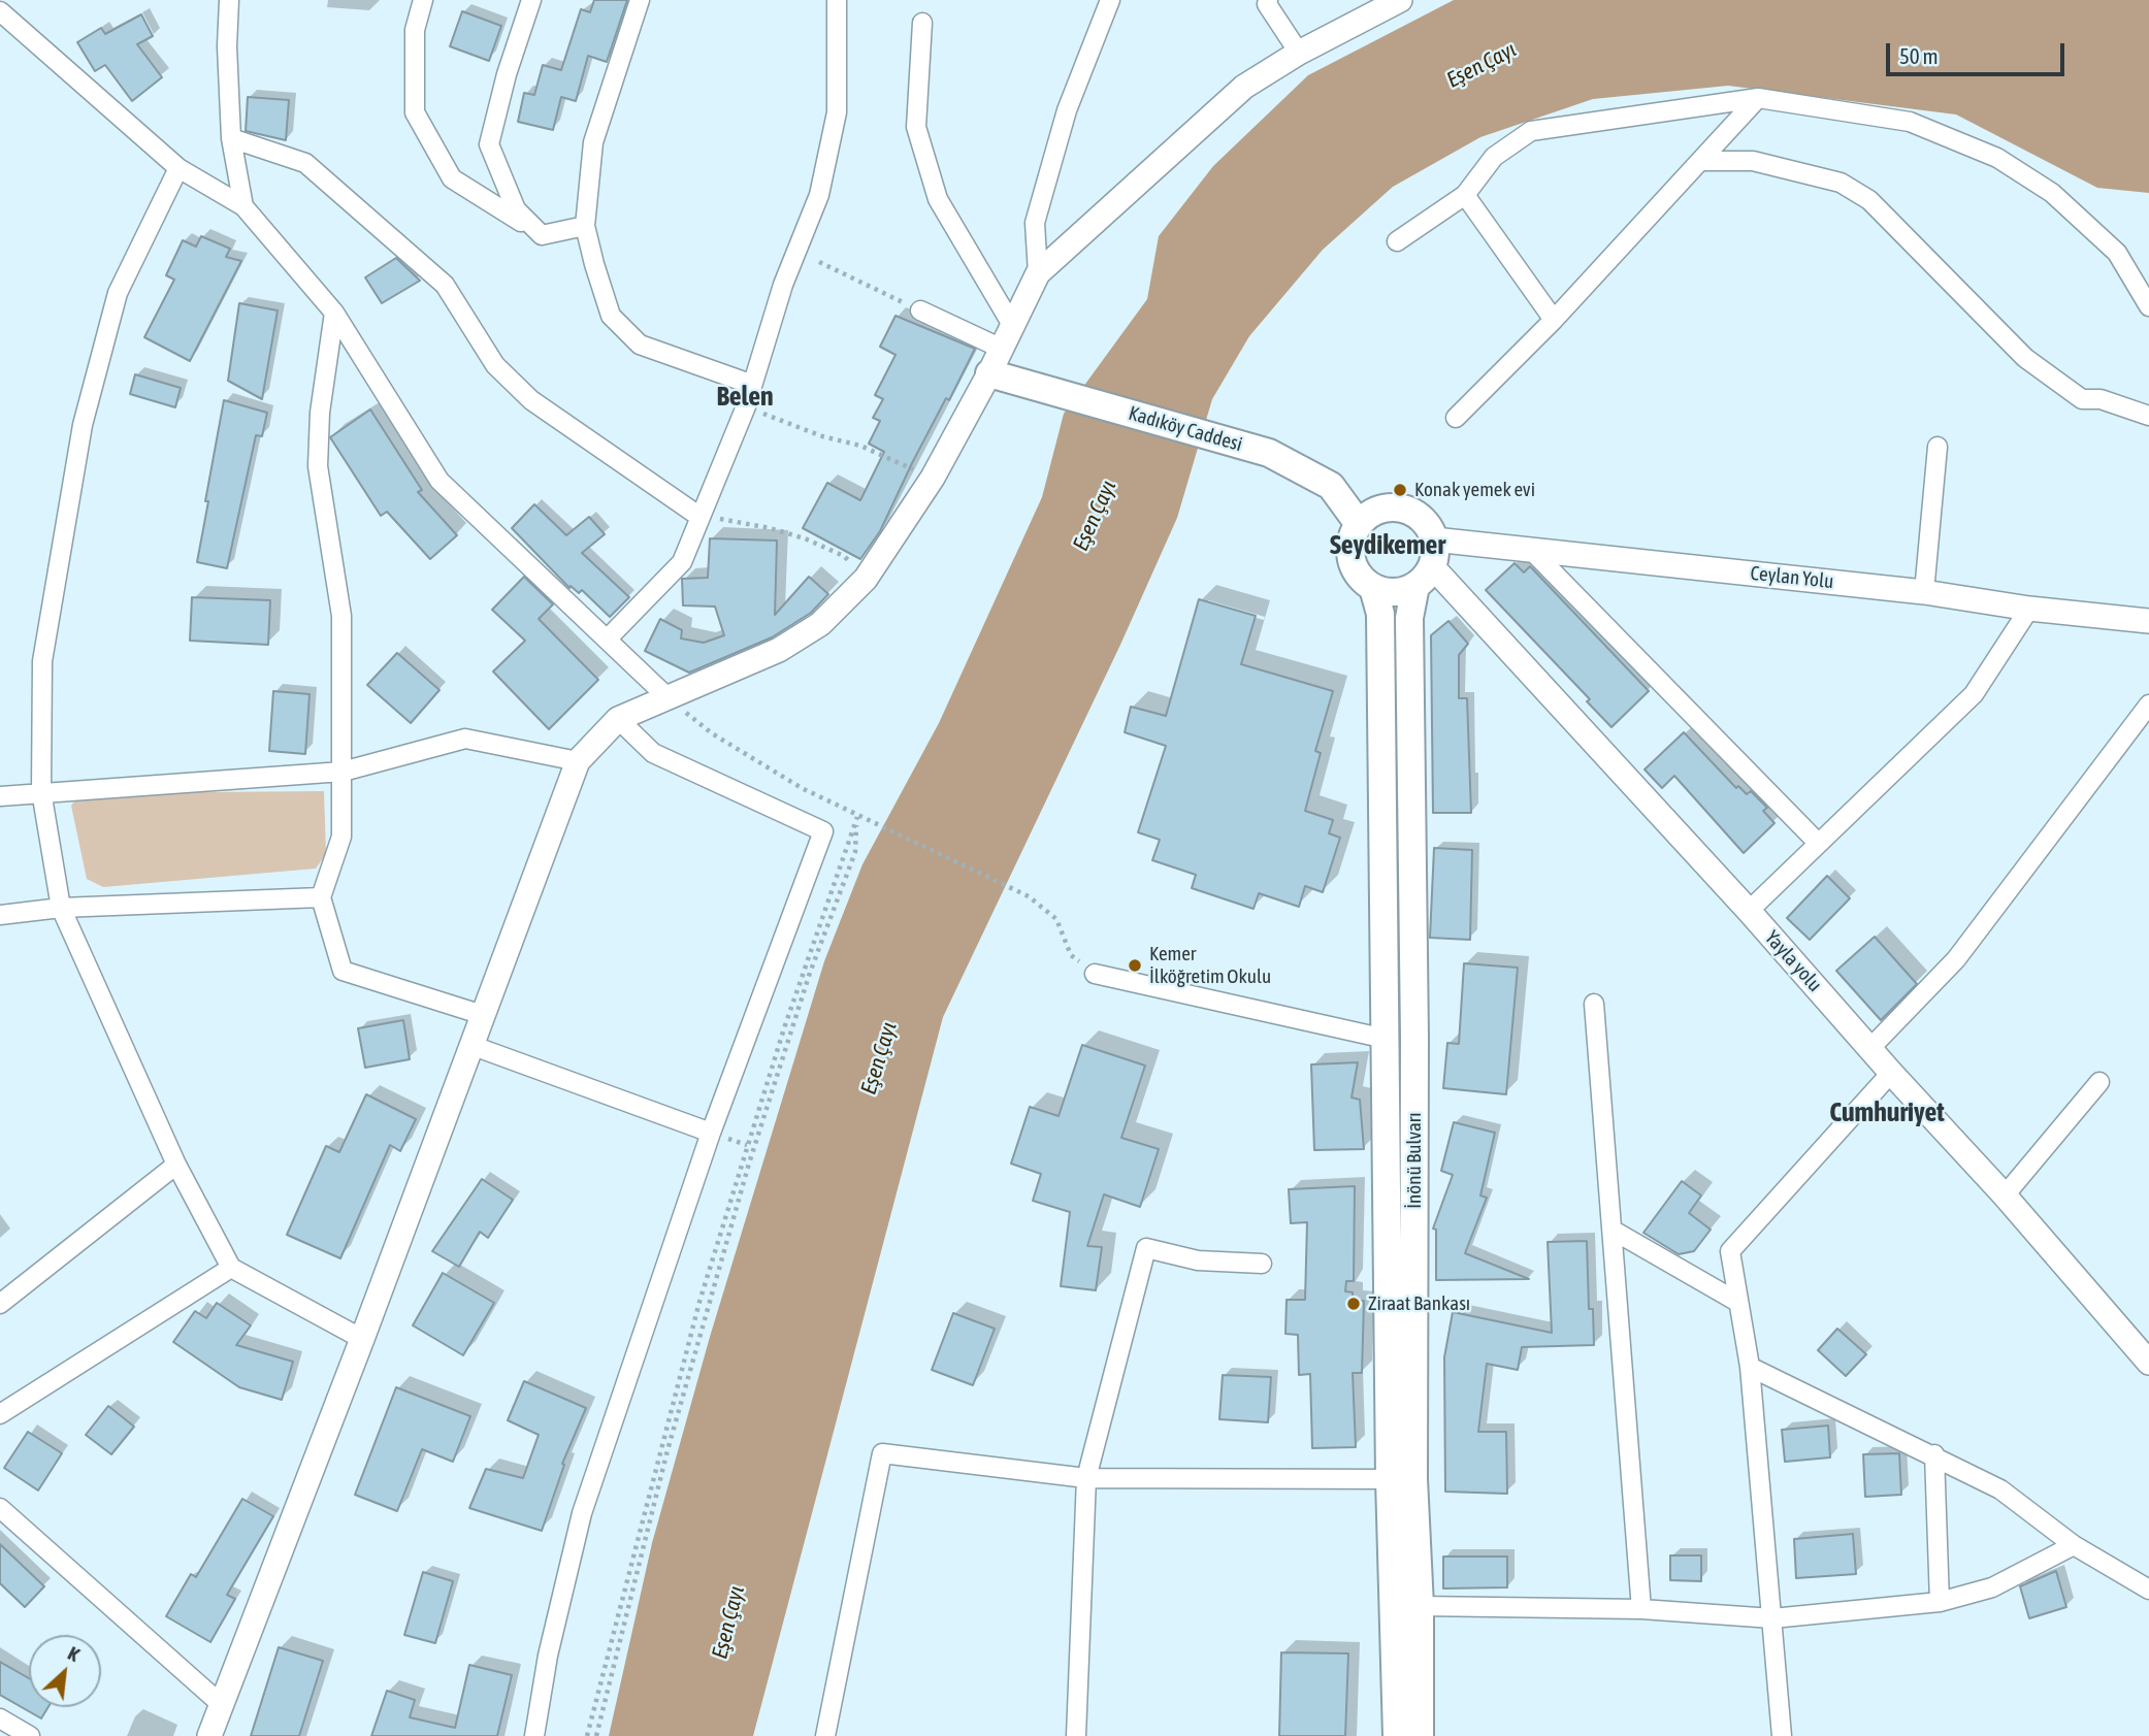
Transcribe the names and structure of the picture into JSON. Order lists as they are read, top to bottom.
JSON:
{
  "streets": {
    "main road": ["Kadıköy Caddesi", "İnönü Bulvarı"],
    "street": ["Ceylan Yolu", "Yayla yolu"]
  },
  "crossings": [
    ["Kadıköy Caddesi", "Ceylan Yolu"],
    ["Kadıköy Caddesi", "Yayla yolu"],
    ["Kadıköy Caddesi", "İnönü Bulvarı"],
    ["Ceylan Yolu", "Yayla yolu"],
    ["Ceylan Yolu", "İnönü Bulvarı"],
    ["Yayla yolu", "İnönü Bulvarı"]
  ],
  "districts": ["Belen", "Seydikemer", "Cumhuriyet"],
  "water": ["Eşen Çayı"],
  "places": ["Konak yemek evi", "Kemer İlköğretim Okulu", "Ziraat Bankası"],
  "scale_bar": "50 m",
  "north": "top right"
}
